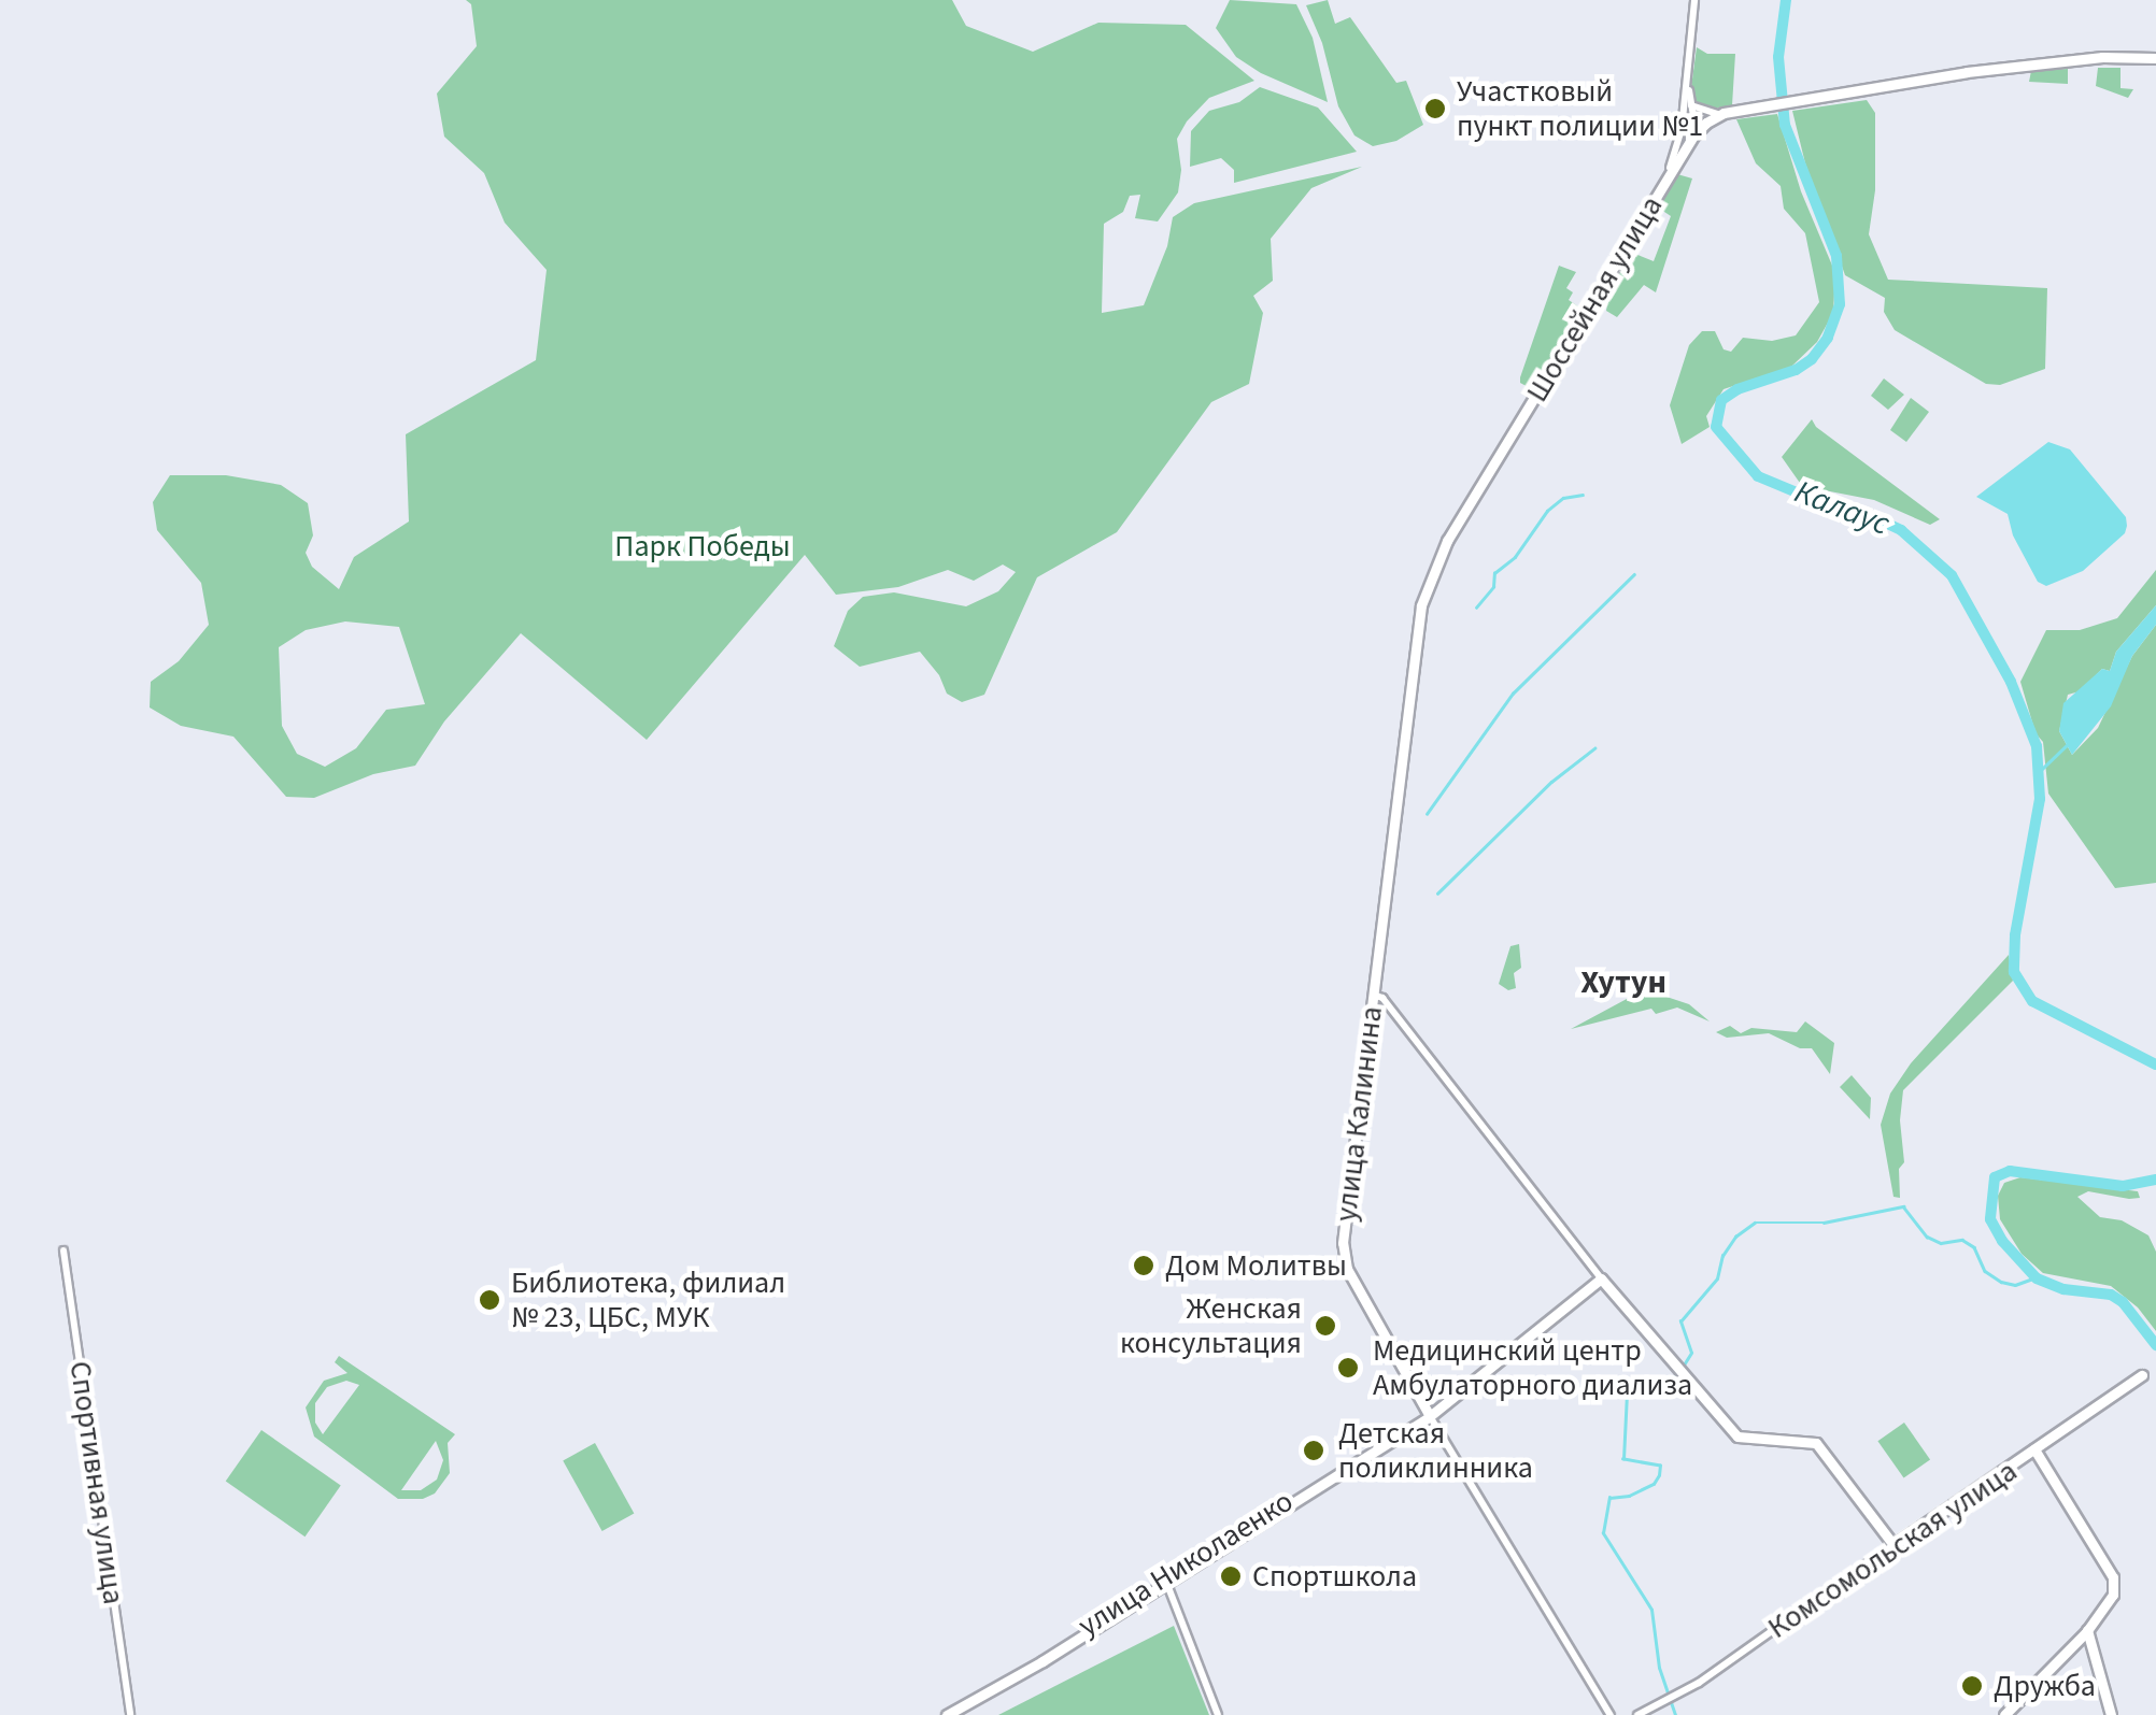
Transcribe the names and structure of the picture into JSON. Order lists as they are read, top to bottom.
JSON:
{
  "streets": {
    "main road": [
      "Шоссейная улица",
      "улица Калинина",
      "Комсомольская улица",
      "улица Николаенко"
    ],
    "street": ["Спортивная улица"]
  },
  "crossings": [
    ["Шоссейная улица", "улица Калинина"],
    ["улица Калинина", "улица Николаенко"]
  ],
  "districts": ["Хутун"],
  "water": ["Калаус"],
  "parks": ["Парк Победы"],
  "places": [
    "Участковый пункт полиции №1",
    "Дом Молитвы",
    "Библиотека, филиал № 23, ЦБС, МУК",
    "Женская консультация",
    "Медицинский центр Амбулаторного диализа",
    "Детская поликлинника",
    "Спортшкола",
    "Дружба"
  ]
}
